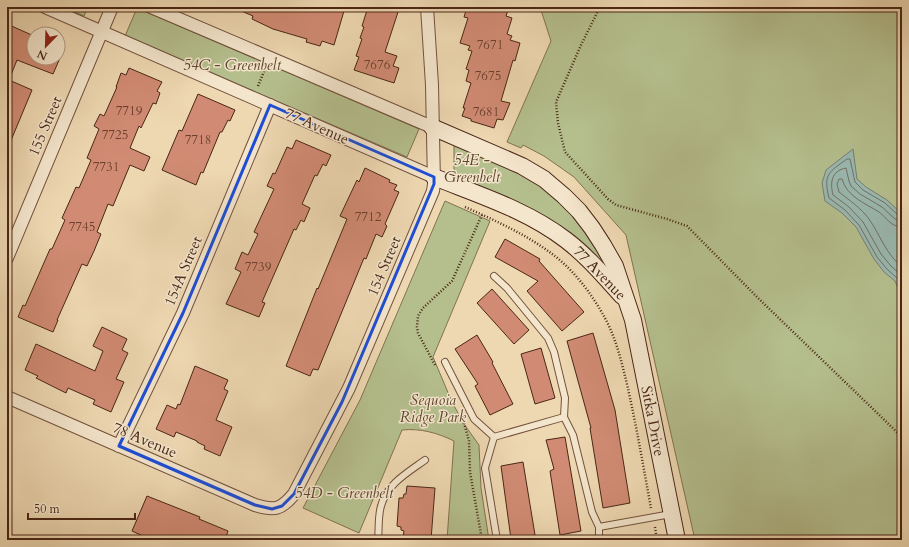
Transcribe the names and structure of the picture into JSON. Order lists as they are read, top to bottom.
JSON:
{
  "streets": {
    "street": [
      "155 Street",
      "77 Avenue",
      "154 Street",
      "154A Street",
      "Sitka Drive",
      "78 Avenue"
    ]
  },
  "crossings": [
    ["155 Street", "77 Avenue"],
    ["77 Avenue", "154 Street"],
    ["77 Avenue", "154A Street"],
    ["77 Avenue", "Sitka Drive"],
    ["154 Street", "78 Avenue"],
    ["154A Street", "78 Avenue"]
  ],
  "parks": [
    "54C - Greenbelt",
    "54E - Greenbelt",
    "Sequoia Ridge Park",
    "54D - Greenbelt"
  ],
  "house_numbers": [
    "7671",
    "7676",
    "7675",
    "7719",
    "7681",
    "7725",
    "7718",
    "7731",
    "7712",
    "7745",
    "7739"
  ],
  "scale_bar": "50 m",
  "north": "bottom left"
}
